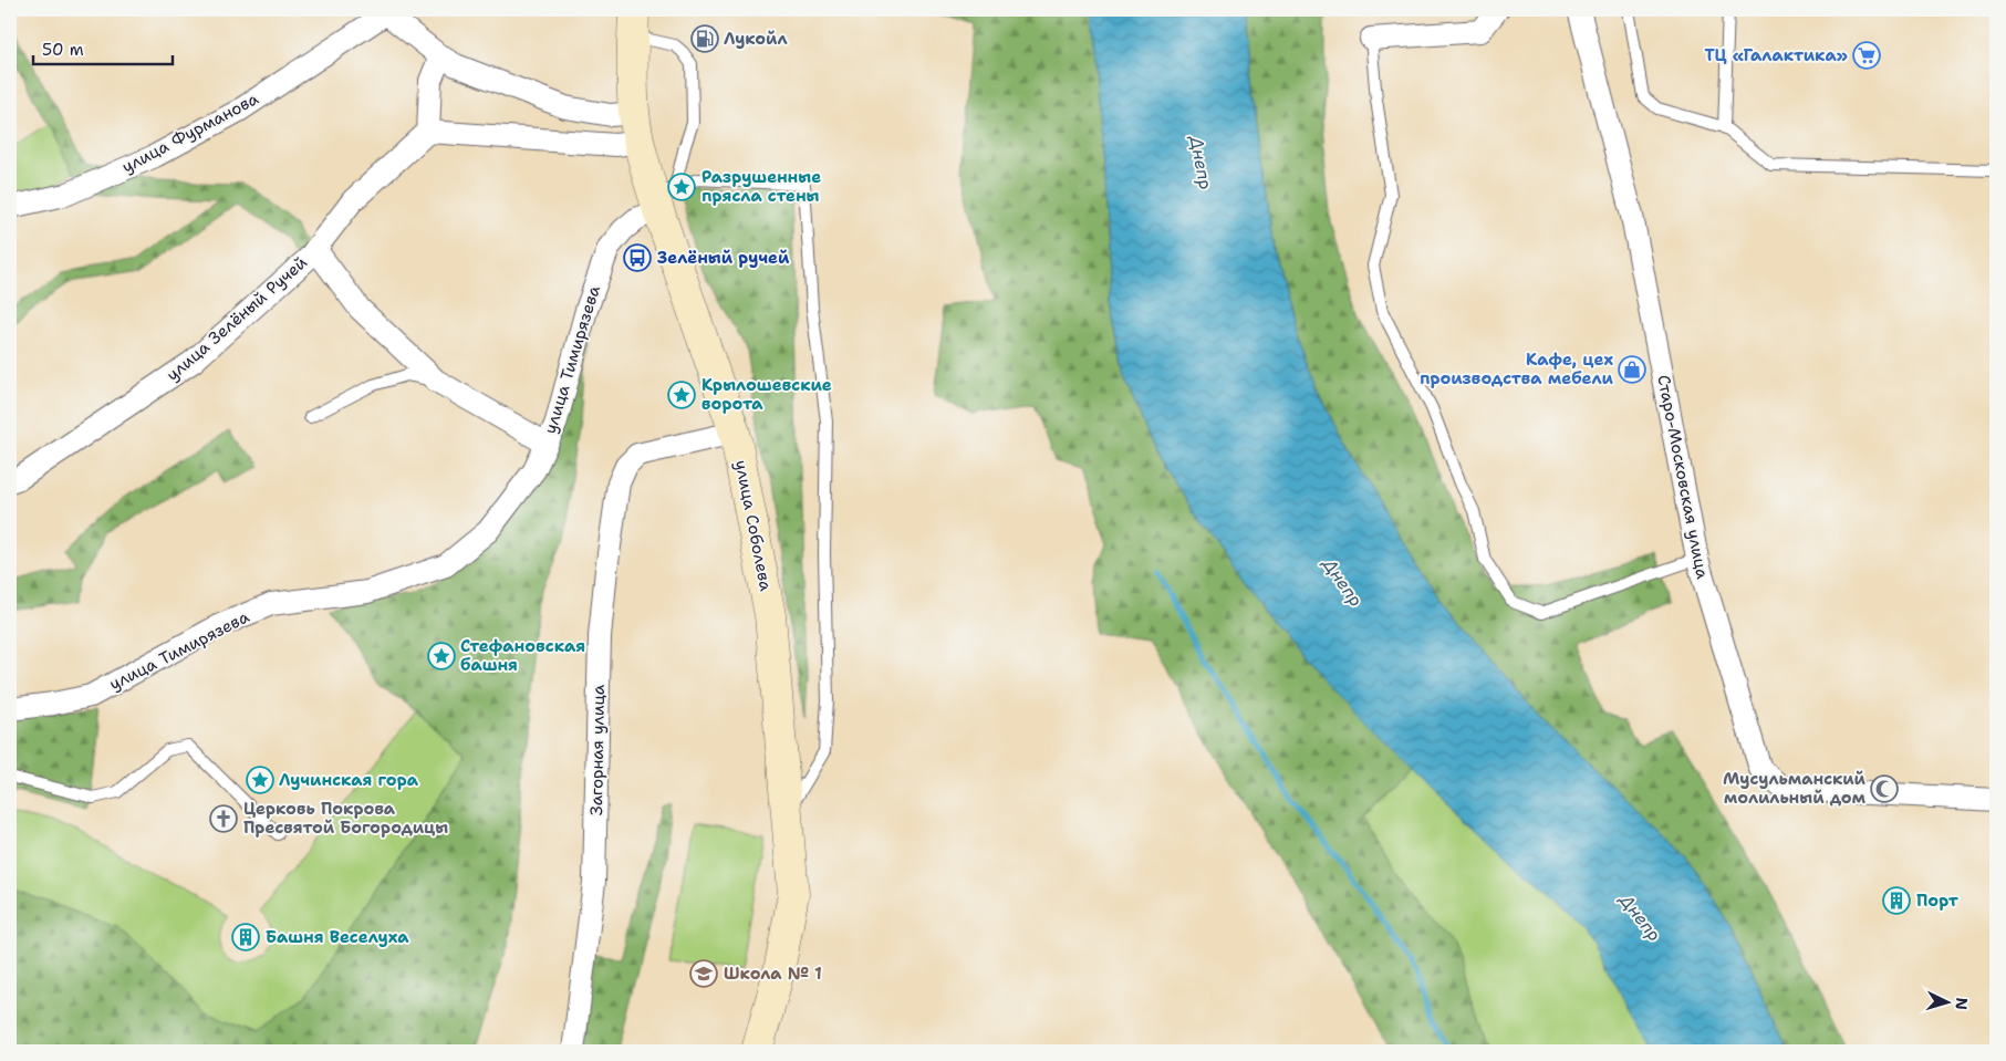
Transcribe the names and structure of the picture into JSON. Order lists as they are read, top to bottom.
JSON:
{
  "streets": {
    "main road": ["улица Соболева"],
    "street": [
      "улица Фурманова",
      "улица Зелёный Ручей",
      "улица Тимирязева",
      "Старо-Московская улица",
      "Загорная улица"
    ]
  },
  "crossings": [
    ["улица Тимирязева", "улица Соболева"],
    ["улица Соболева", "Загорная улица"]
  ],
  "water": ["Днепр"],
  "places": {
    "fuel station": ["Лукойл"],
    "supermarket": ["ТЦ «Галактика»"],
    "place": [
      "Разрушенные прясла стены",
      "Крылошевские ворота",
      "Стефановская башня",
      "Лучинская гора"
    ],
    "bus stop": ["Зелёный ручей"],
    "shop": ["Кафе, цех производства мебели"],
    "mosque": ["Мусульманский молильный дом"],
    "church": ["Церковь Покрова Пресвятой Богородицы"],
    "building": ["Порт", "Башня Веселуха"],
    "school or university": ["Школа № 1"]
  },
  "scale_bar": "50 m",
  "north": "right"
}
